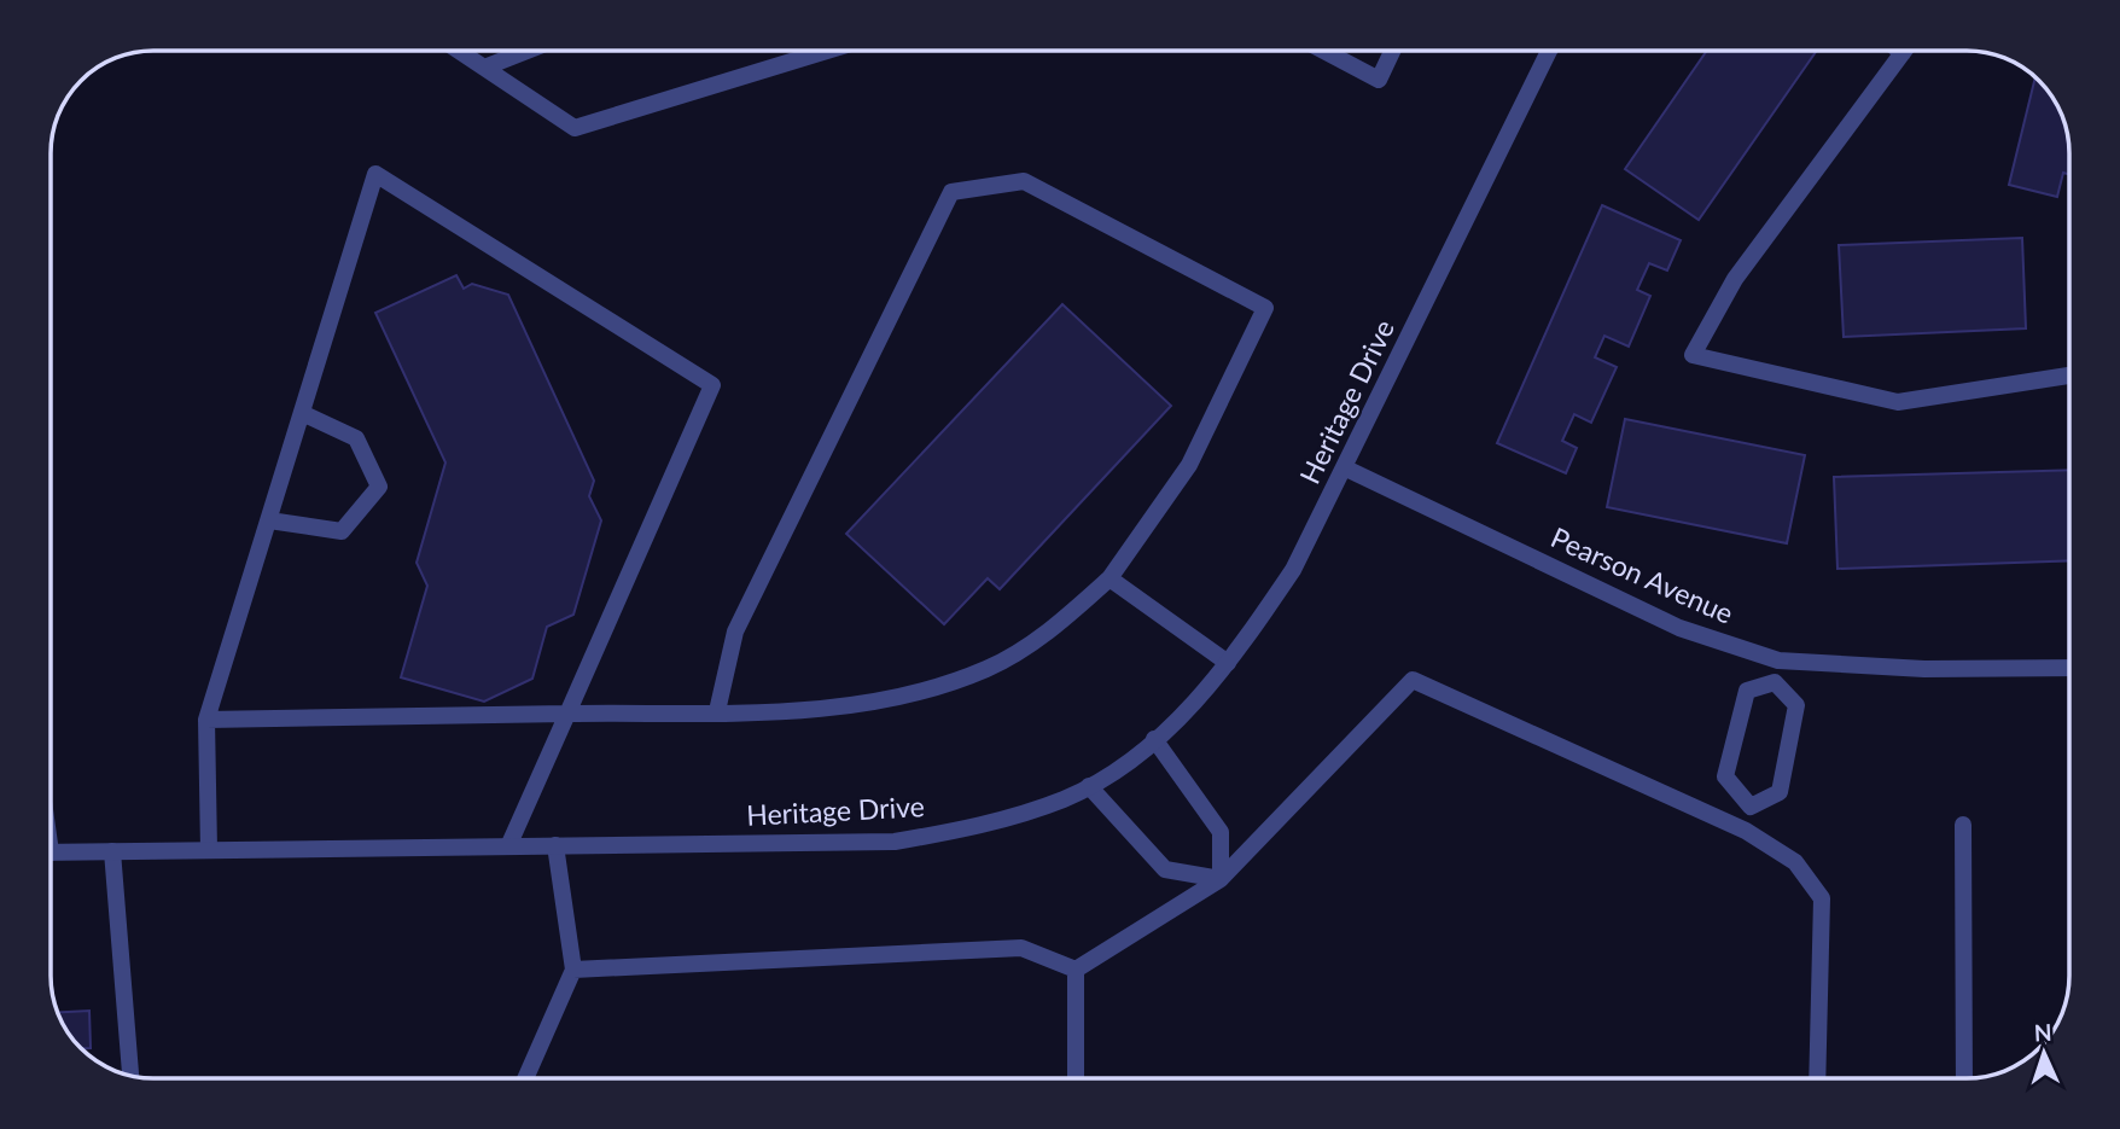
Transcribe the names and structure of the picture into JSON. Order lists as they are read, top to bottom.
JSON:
{
  "streets": {
    "street": ["Heritage Drive", "Pearson Avenue"]
  },
  "crossings": [
    ["Heritage Drive", "Pearson Avenue"]
  ],
  "north": "top"
}
